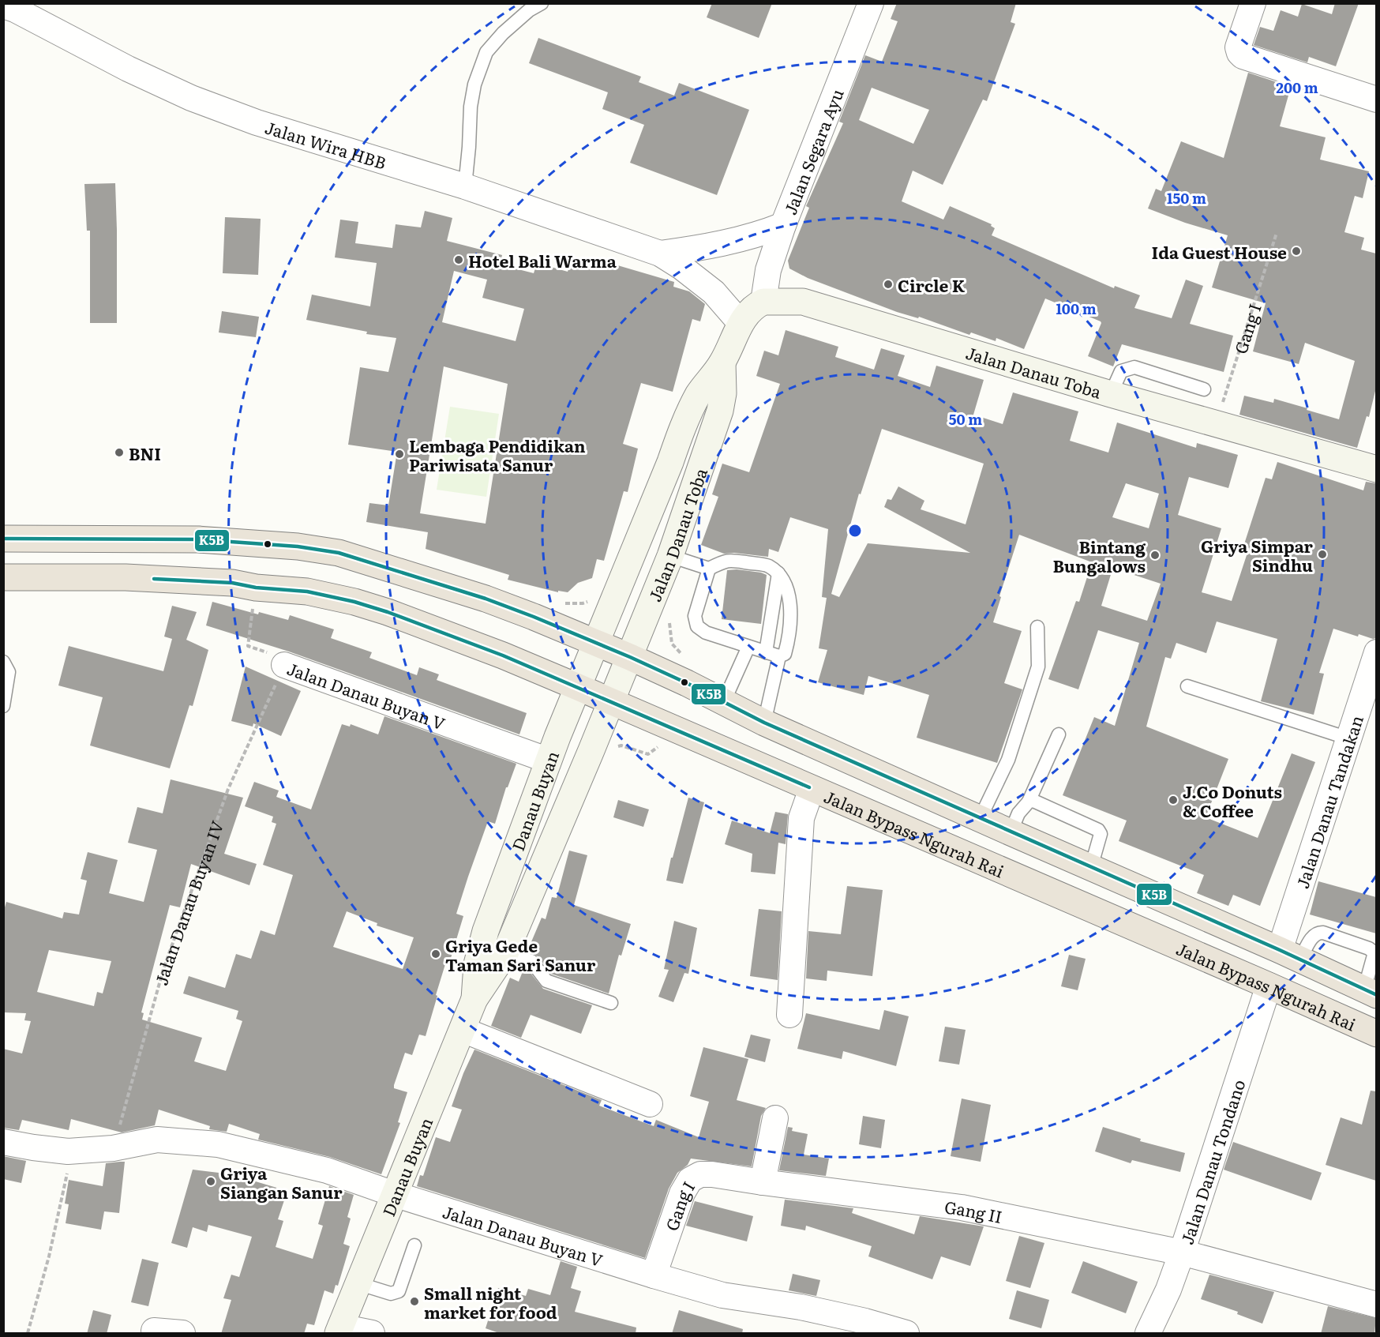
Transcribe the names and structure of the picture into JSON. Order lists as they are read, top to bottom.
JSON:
{
  "streets": {
    "highway": ["Jalan Bypass Ngurah Rai"],
    "street": [
      "Jalan Wira HBB",
      "Jalan Segara Ayu",
      "Gang I",
      "Jalan Danau Toba",
      "Jalan Danau Buyan V",
      "Danau Buyan",
      "Jalan Danau Tandakan",
      "Jalan Danau Tondano",
      "Gang II"
    ],
    "path": ["Jalan Danau Buyan IV"]
  },
  "crossings": [
    ["Jalan Wira HBB", "Jalan Segara Ayu"],
    ["Jalan Wira HBB", "Jalan Danau Toba"],
    ["Jalan Segara Ayu", "Jalan Danau Toba"],
    ["Gang I", "Jalan Danau Toba"],
    ["Gang I", "Jalan Danau Buyan V"],
    ["Gang I", "Gang II"],
    ["Jalan Danau Toba", "Danau Buyan"],
    ["Jalan Danau Toba", "Jalan Bypass Ngurah Rai"],
    ["Jalan Danau Buyan V", "Danau Buyan"],
    ["Jalan Danau Buyan V", "Jalan Bypass Ngurah Rai"],
    ["Jalan Danau Buyan V", "Jalan Danau Buyan IV"],
    ["Danau Buyan", "Jalan Bypass Ngurah Rai"],
    ["Jalan Bypass Ngurah Rai", "Jalan Danau Tondano"],
    ["Jalan Danau Tondano", "Gang II"]
  ],
  "places": [
    "Ida Guest House",
    "Hotel Bali Warma",
    "Circle K",
    "BNI",
    "Lembaga Pendidikan Pariwisata Sanur",
    "Griya Simpar Sindhu",
    "Bintang Bungalows",
    "J.Co Donuts & Coffee",
    "Griya Gede Taman Sari Sanur",
    "Griya Siangan Sanur",
    "Small night market for food"
  ],
  "lines": ["transit line K5B"],
  "rings": [
    "200 m",
    "150 m",
    "100 m",
    "50 m"
  ]
}
